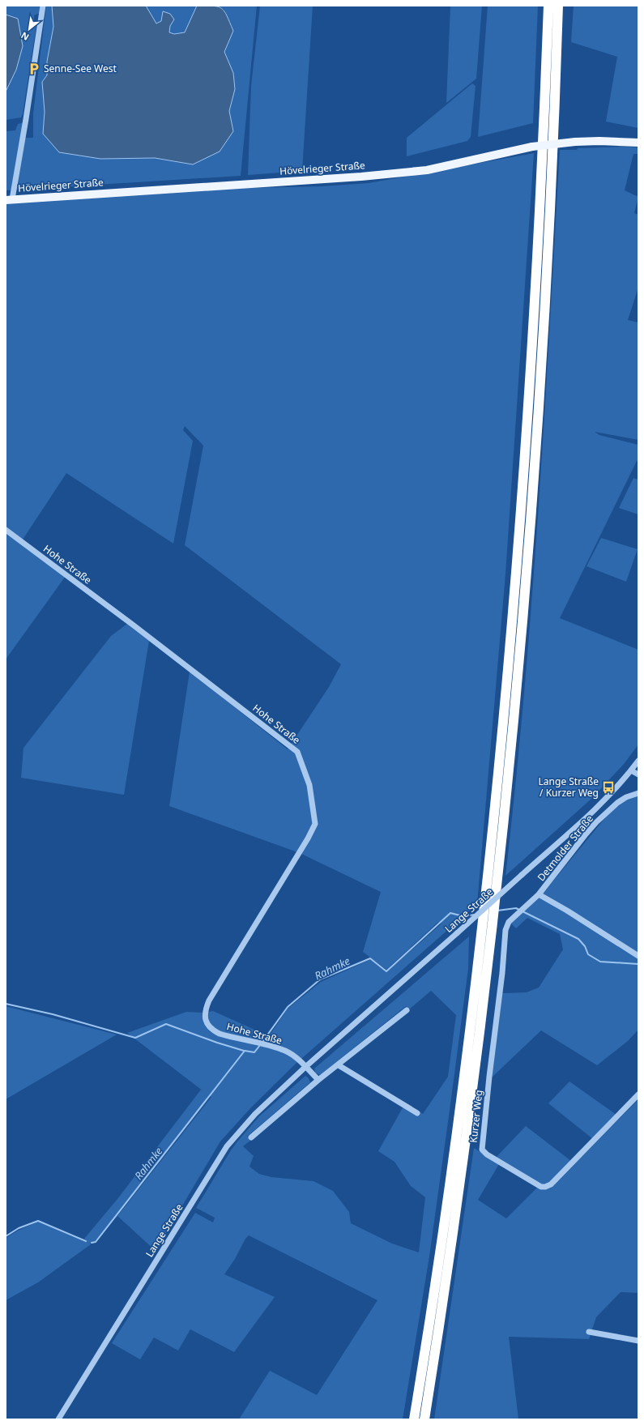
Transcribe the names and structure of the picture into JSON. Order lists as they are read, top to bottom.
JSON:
{
  "streets": {
    "main road": ["Hövelrieger Straße"],
    "street": [
      "Hohe Straße",
      "Detmolder Straße",
      "Lange Straße",
      "Kurzer Weg"
    ]
  },
  "crossings": [
    ["Hohe Straße", "Lange Straße"],
    ["Detmolder Straße", "Kurzer Weg"]
  ],
  "water": ["Rahmke"],
  "places": {
    "parking": ["Senne-See West"],
    "bus stop": ["Lange Straße / Kurzer Weg"]
  },
  "north": "bottom left"
}
